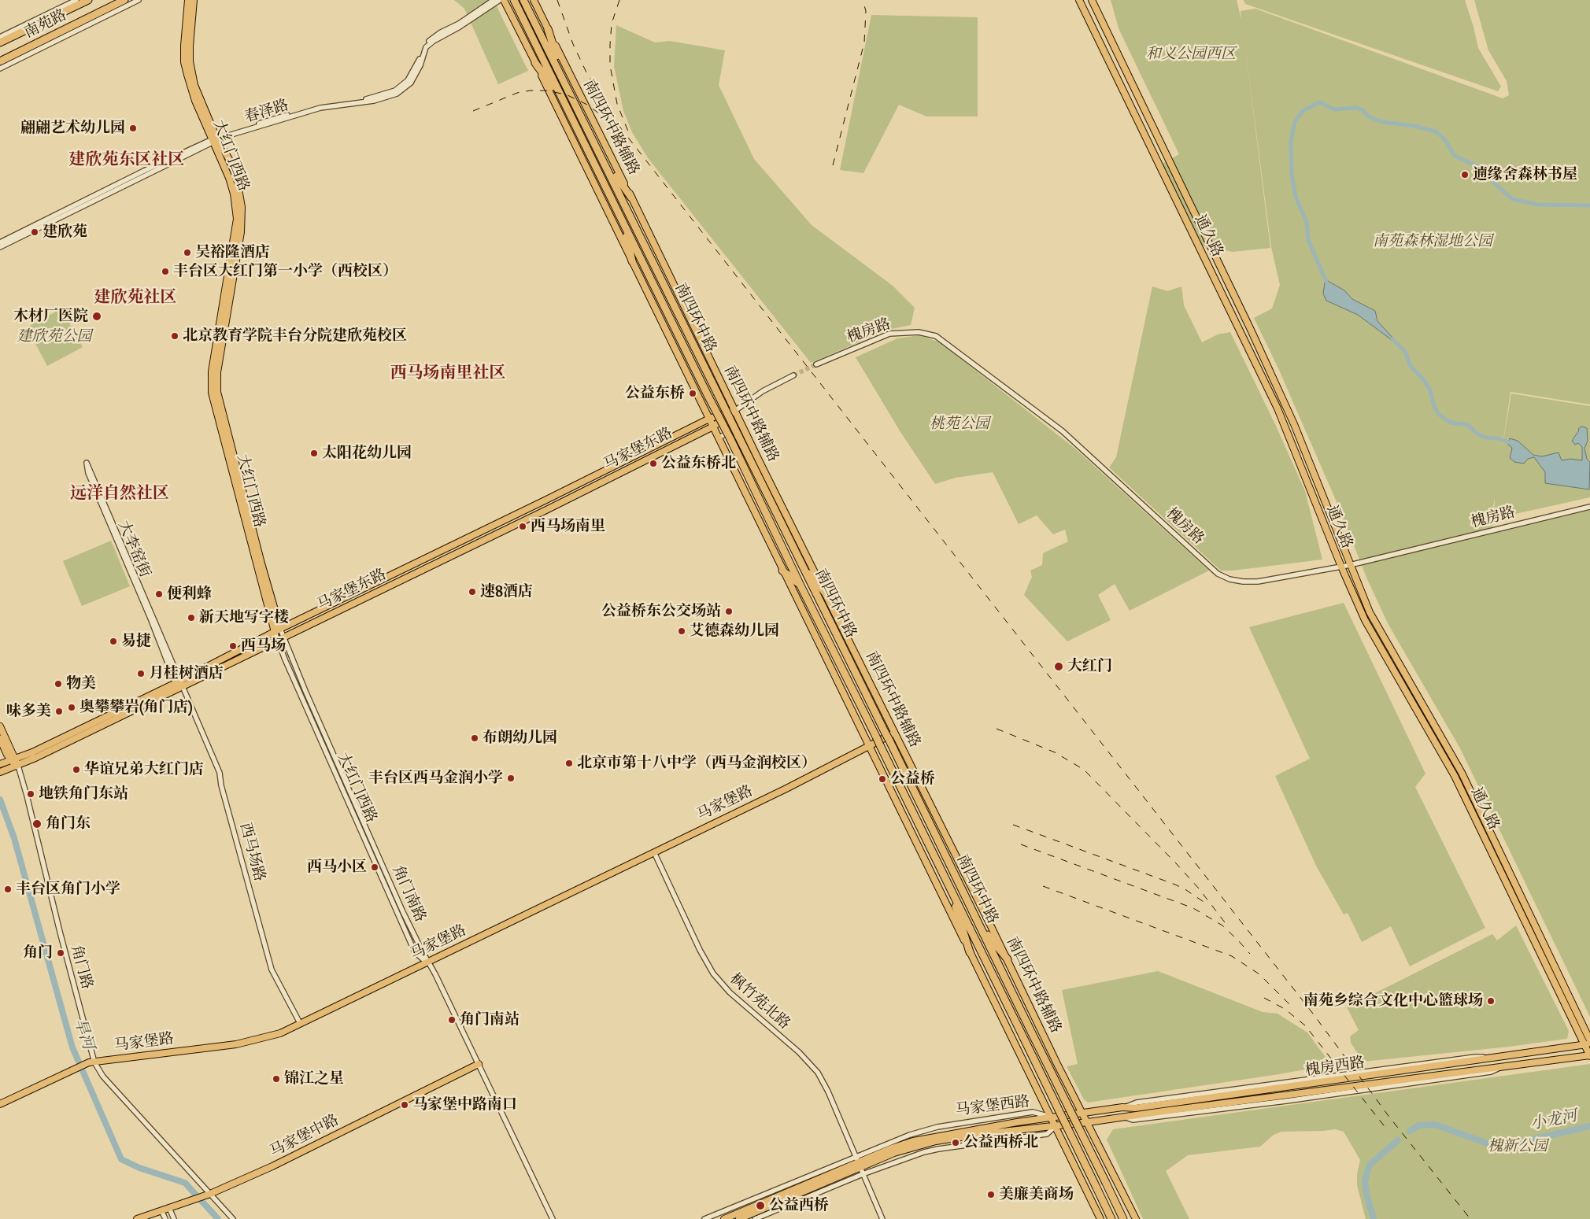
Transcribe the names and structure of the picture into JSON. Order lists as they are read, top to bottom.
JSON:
{
  "streets": {
    "highway": ["南苑路", "南四环中路"],
    "main road": [
      "南四环中路辅路",
      "大红门西路",
      "通久路",
      "马家堡东路",
      "马家堡路",
      "槐房西路",
      "马家堡西路",
      "马家堡中路"
    ],
    "street": [
      "春泽路",
      "槐房路",
      "大李窑街",
      "西马场路",
      "角门南路",
      "角门路",
      "枫竹苑北路"
    ]
  },
  "crossings": [
    ["春泽路", "大红门西路"],
    ["南四环中路辅路", "马家堡东路"],
    ["南四环中路辅路", "马家堡路"],
    ["南四环中路辅路", "槐房西路"],
    ["南四环中路辅路", "马家堡西路"],
    ["大红门西路", "马家堡东路"],
    ["大红门西路", "马家堡路"],
    ["大红门西路", "角门南路"],
    ["通久路", "槐房路"],
    ["通久路", "槐房西路"],
    ["马家堡东路", "大李窑街"],
    ["马家堡东路", "西马场路"],
    ["马家堡东路", "角门南路"],
    ["马家堡东路", "角门路"],
    ["大李窑街", "西马场路"],
    ["马家堡路", "西马场路"],
    ["马家堡路", "角门南路"],
    ["马家堡路", "角门路"],
    ["马家堡路", "枫竹苑北路"],
    ["角门南路", "马家堡中路"],
    ["角门路", "马家堡中路"],
    ["枫竹苑北路", "马家堡西路"],
    ["槐房西路", "马家堡西路"]
  ],
  "districts": [
    "建欣苑东区社区",
    "建欣苑社区",
    "西马场南里社区",
    "远洋自然社区"
  ],
  "water": ["旱河", "小龙河"],
  "parks": [
    "和义公园西区",
    "南苑森林湿地公园",
    "建欣苑公园",
    "桃苑公园",
    "槐新公园"
  ],
  "places": [
    "翩翩艺术幼儿园",
    "遖缘舍森林书屋",
    "建欣苑",
    "吴裕隆酒店",
    "丰台区大红门第一小学（西校区）",
    "木材厂医院",
    "北京教育学院丰台分院建欣苑校区",
    "公益东桥",
    "太阳花幼儿园",
    "公益东桥北",
    "西马场南里",
    "速8酒店",
    "便利蜂",
    "公益桥东公交场站",
    "新天地写字楼",
    "艾德森幼儿园",
    "易捷",
    "西马场",
    "大红门",
    "月桂树酒店",
    "物美",
    "奥攀攀岩(角门店)",
    "味多美",
    "布朗幼儿园",
    "北京市第十八中学（西马金润校区）",
    "华谊兄弟大红门店",
    "丰台区西马金润小学",
    "公益桥",
    "地铁角门东站",
    "角门东",
    "西马小区",
    "丰台区角门小学",
    "角门",
    "南苑乡综合文化中心篮球场",
    "角门南站",
    "锦江之星",
    "马家堡中路南口",
    "公益西桥北",
    "美廉美商场",
    "公益西桥"
  ]
}
